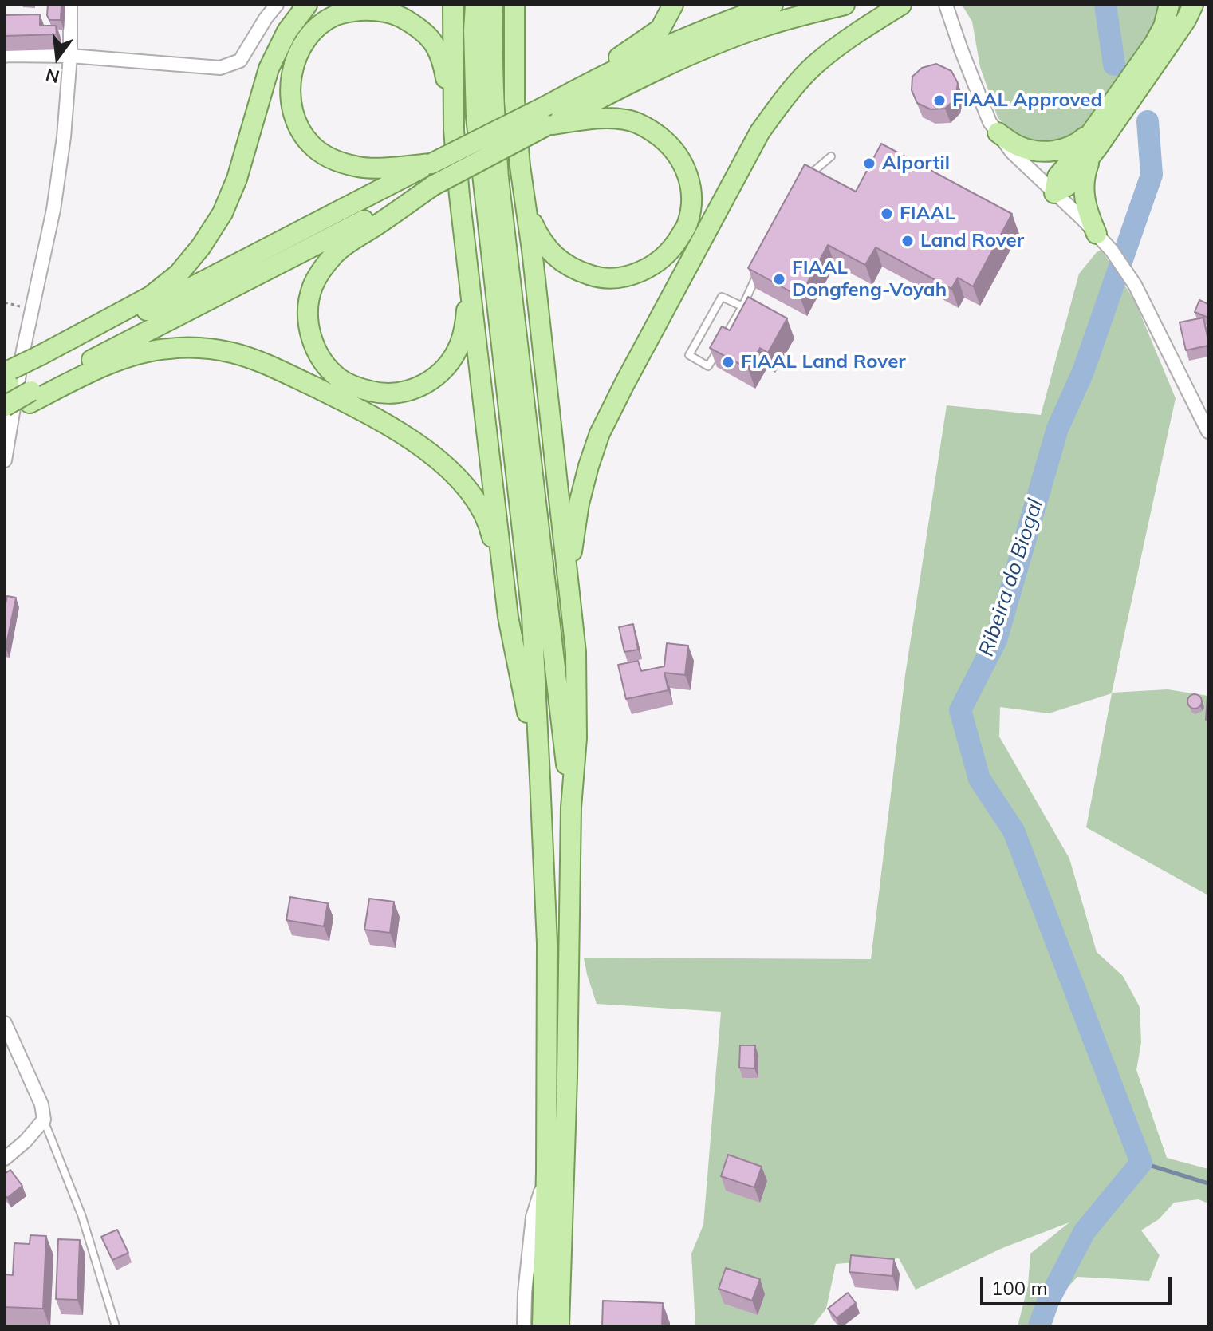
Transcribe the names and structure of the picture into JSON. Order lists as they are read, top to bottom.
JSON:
{
  "water": ["Ribeira do Biogal"],
  "places": [
    "FIAAL Approved",
    "Alportil",
    "FIAAL",
    "Land Rover",
    "FIAAL Dongfeng-Voyah",
    "FIAAL Land Rover"
  ],
  "scale_bar": "100 m",
  "north": "bottom"
}
